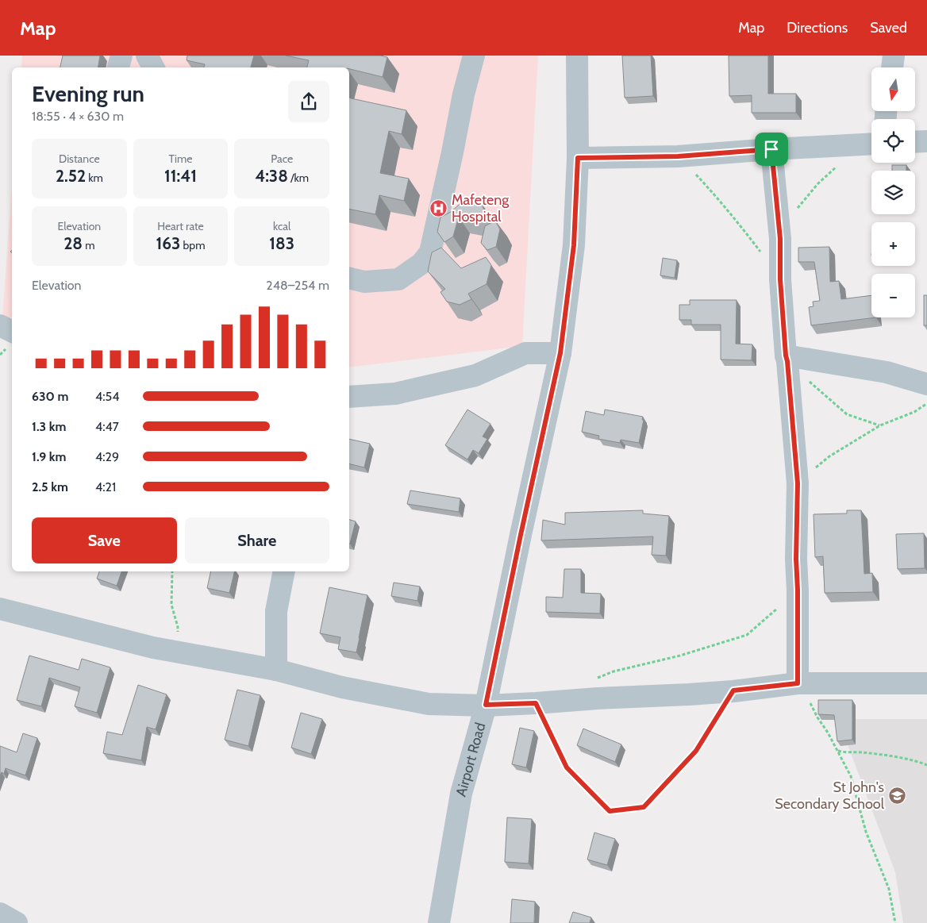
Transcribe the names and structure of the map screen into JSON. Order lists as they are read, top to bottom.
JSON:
{
  "streets": {
    "street": ["Airport Road"]
  },
  "places": {
    "hospital": ["Mafeteng Hospital"],
    "school or university": ["St John's Secondary School"]
  },
  "north": "bottom",
  "page": {
    "header": "Map",
    "nav": ["Map", "Directions", "Saved"],
    "map_buttons": ["+", "−"],
    "heading": ["Evening run", "18:55 · 4 × 630 m"],
    "stats": [
      ["Distance", "2.52 km"],
      ["Time", "11:41"],
      ["Pace", "4:38 /km"],
      ["Elevation", "28 m"],
      ["Heart rate", "163 bpm"],
      ["kcal", "183"]
    ],
    "chart": ["Elevation", "248–254 m"],
    "list": [
      {
        "name": "630 m",
        "note": "4:54"
      },
      {
        "name": "1.3 km",
        "note": "4:47"
      },
      {
        "name": "1.9 km",
        "note": "4:29"
      },
      {
        "name": "2.5 km",
        "note": "4:21"
      }
    ],
    "buttons": ["Save", "Share"]
  }
}
